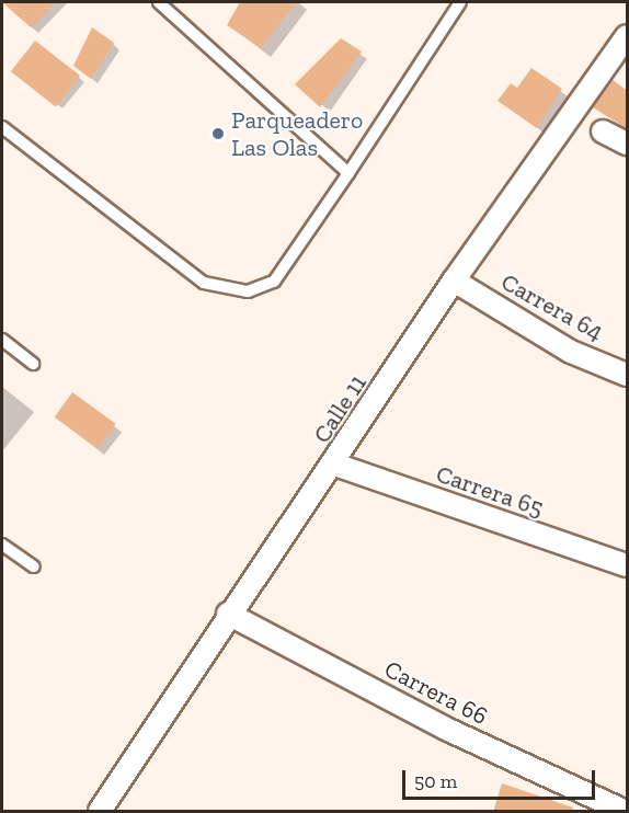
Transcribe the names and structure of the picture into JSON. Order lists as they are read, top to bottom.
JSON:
{
  "streets": {
    "street": [
      "Carrera 64",
      "Calle 11",
      "Carrera 65",
      "Carrera 66"
    ]
  },
  "crossings": [
    ["Carrera 64", "Calle 11"],
    ["Calle 11", "Carrera 65"],
    ["Calle 11", "Carrera 66"]
  ],
  "places": ["Parqueadero Las Olas"],
  "scale_bar": "50 m"
}
